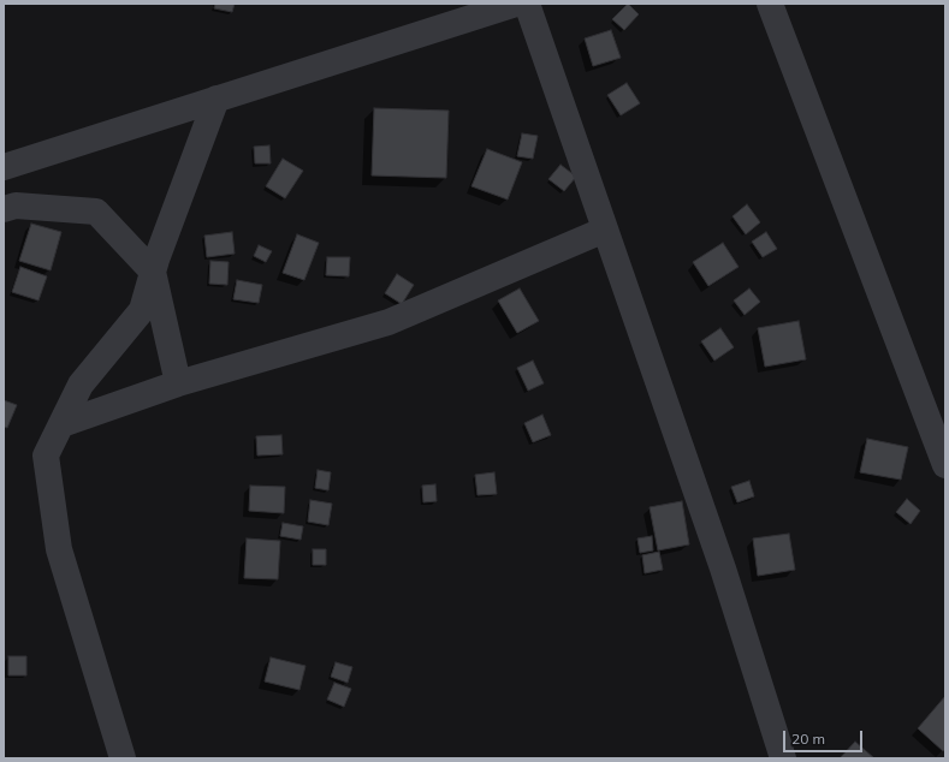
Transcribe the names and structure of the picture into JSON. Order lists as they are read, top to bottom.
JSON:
{
  "scale_bar": "20 m"
}
